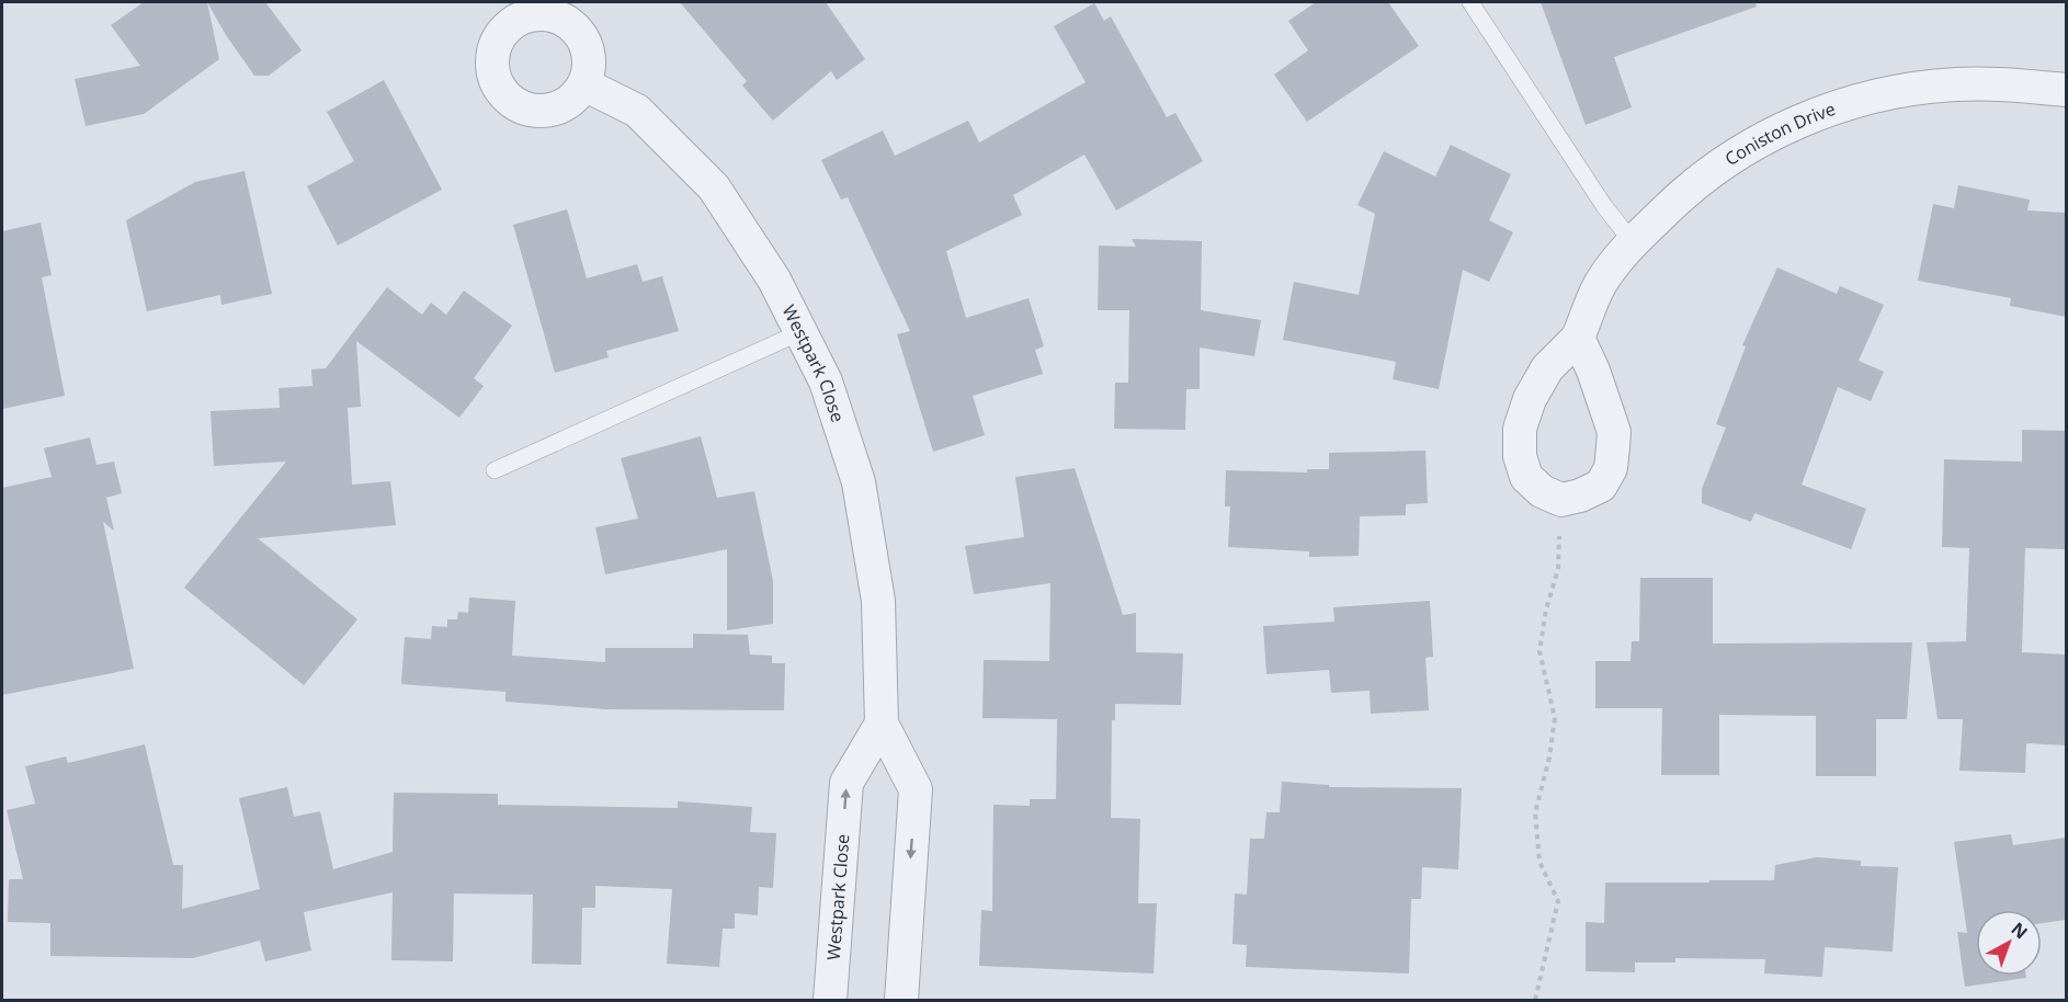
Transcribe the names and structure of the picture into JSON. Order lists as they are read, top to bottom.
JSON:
{
  "streets": {
    "street": ["Coniston Drive", "Westpark Close"]
  },
  "north": "top right"
}
